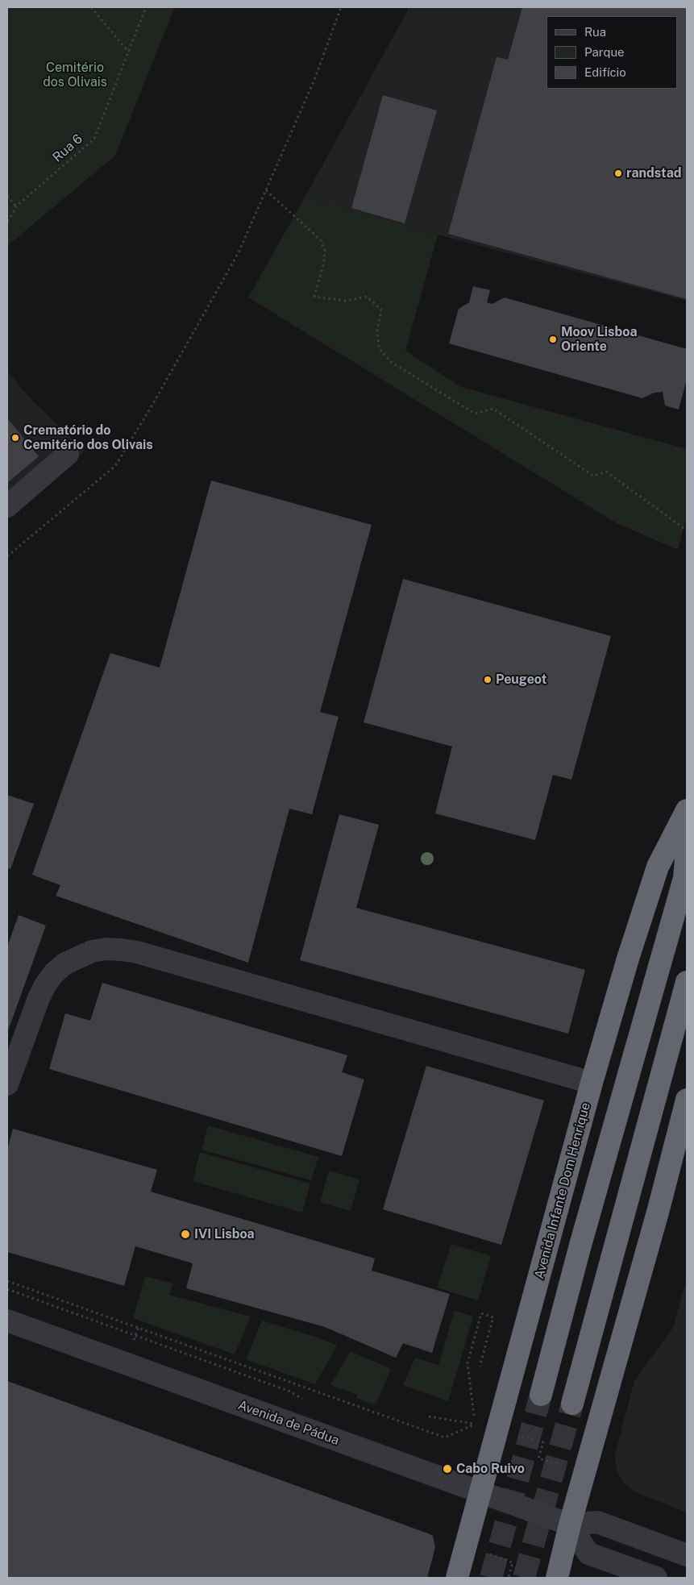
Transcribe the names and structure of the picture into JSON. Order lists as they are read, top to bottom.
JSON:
{
  "streets": {
    "highway": ["Avenida Infante Dom Henrique"],
    "street": ["Avenida de Pádua"],
    "path": ["Rua 6"]
  },
  "crossings": [
    ["Avenida Infante Dom Henrique", "Avenida de Pádua"]
  ],
  "parks": ["Cemitério dos Olivais"],
  "places": [
    "randstad",
    "Moov Lisboa Oriente",
    "Crematório do Cemitério dos Olivais",
    "Peugeot",
    "IVI Lisboa",
    "Cabo Ruivo"
  ],
  "legend": ["Rua", "Parque", "Edifício"]
}
